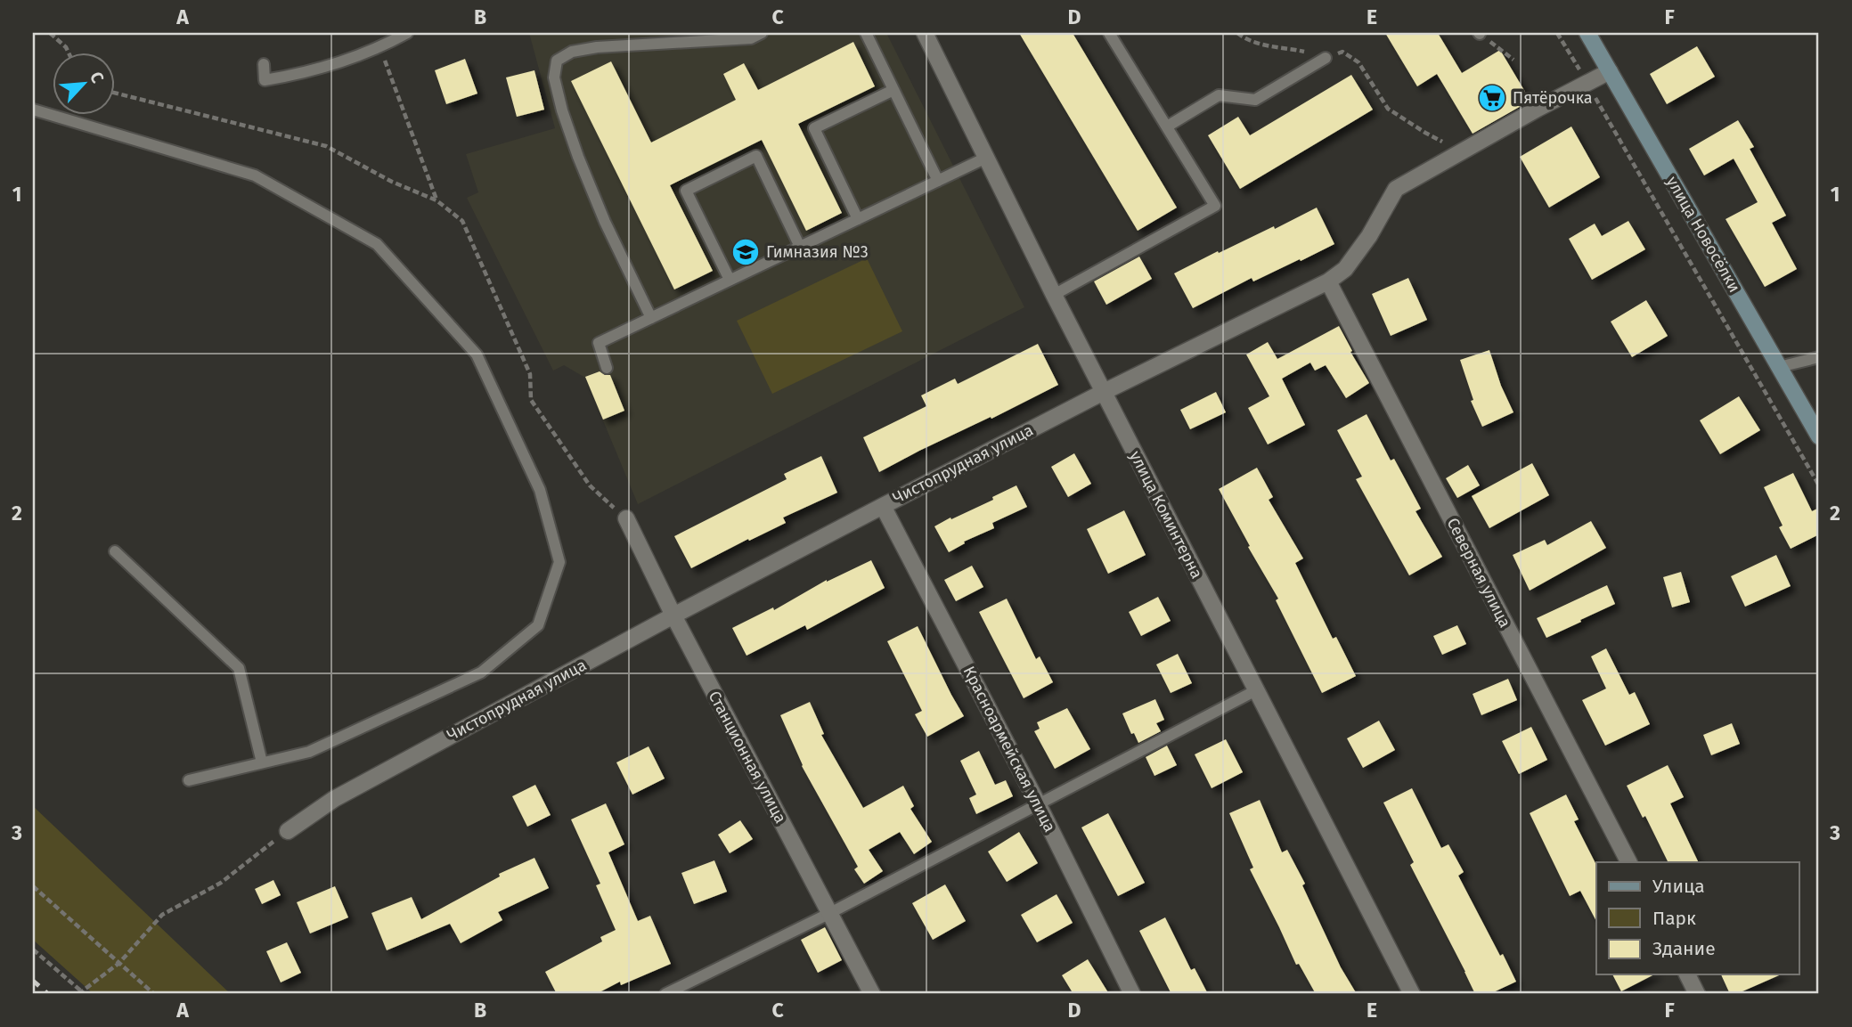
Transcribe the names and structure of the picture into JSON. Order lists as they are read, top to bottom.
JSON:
{
  "streets": {
    "street": [
      "улица Новосёлки",
      "Чистопрудная улица",
      "улица Коминтерна",
      "Северная улица",
      "Красноармейская улица",
      "Станционная улица"
    ]
  },
  "crossings": [
    ["улица Новосёлки", "Чистопрудная улица"],
    ["Чистопрудная улица", "улица Коминтерна"],
    ["Чистопрудная улица", "Северная улица"],
    ["Чистопрудная улица", "Красноармейская улица"],
    ["Чистопрудная улица", "Станционная улица"]
  ],
  "places": {
    "supermarket": ["Пятёрочка"],
    "school or university": ["Гимназия №3"]
  },
  "legend": ["Улица", "Парк", "Здание"],
  "north": "top right",
  "grid": {
    "columns": [
      "A",
      "B",
      "C",
      "D",
      "E",
      "F"
    ],
    "rows": ["1", "2", "3"]
  }
}
